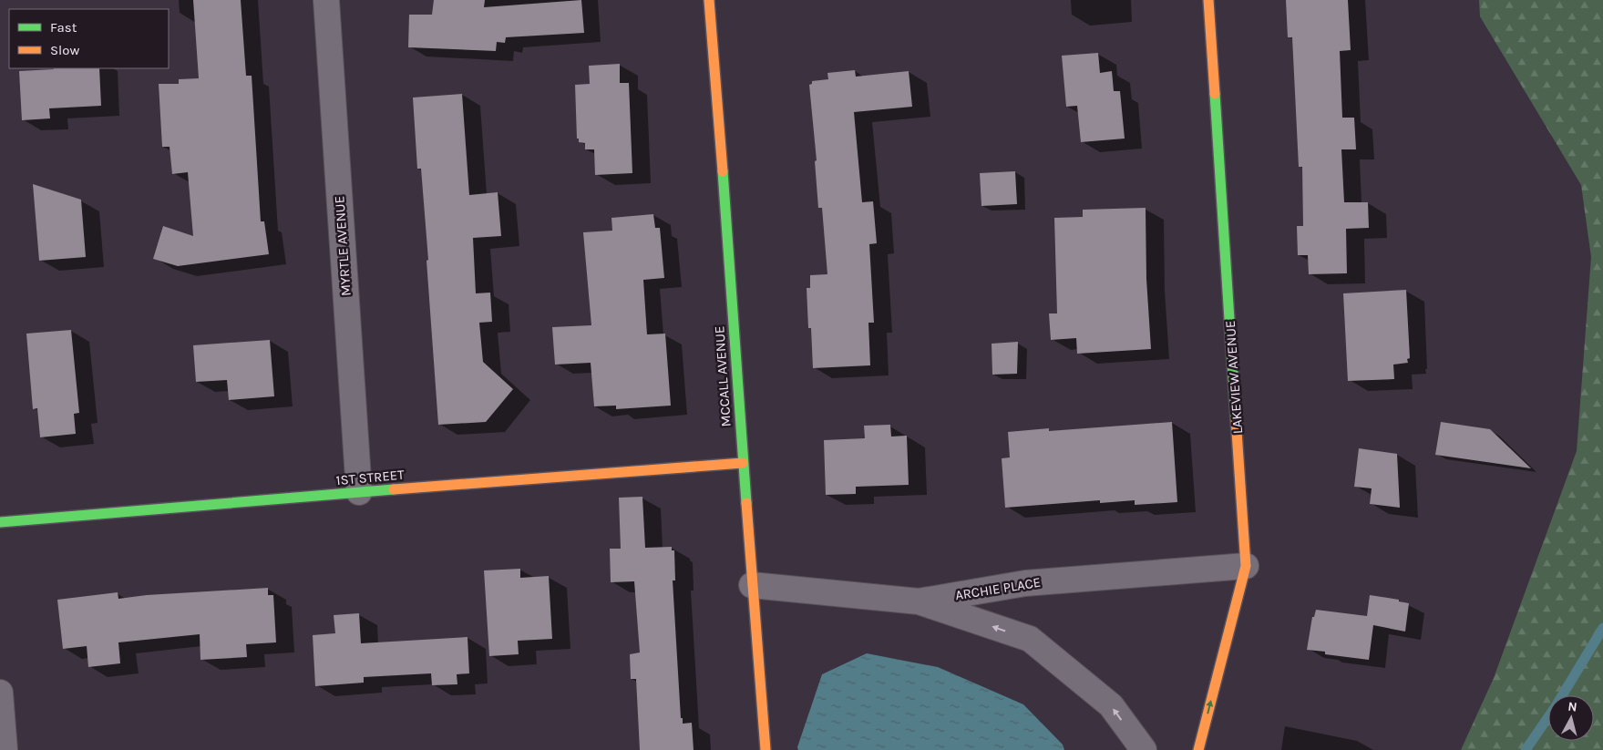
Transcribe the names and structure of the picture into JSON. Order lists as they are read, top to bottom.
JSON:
{
  "streets": {
    "street": [
      "MYRTLE AVENUE",
      "MCCALL AVENUE",
      "LAKEVIEW AVENUE",
      "1ST STREET",
      "ARCHIE PLACE"
    ]
  },
  "crossings": [
    ["MYRTLE AVENUE", "1ST STREET"],
    ["MCCALL AVENUE", "1ST STREET"],
    ["MCCALL AVENUE", "ARCHIE PLACE"],
    ["LAKEVIEW AVENUE", "ARCHIE PLACE"]
  ],
  "legend": ["Fast", "Slow"],
  "north": "top"
}
